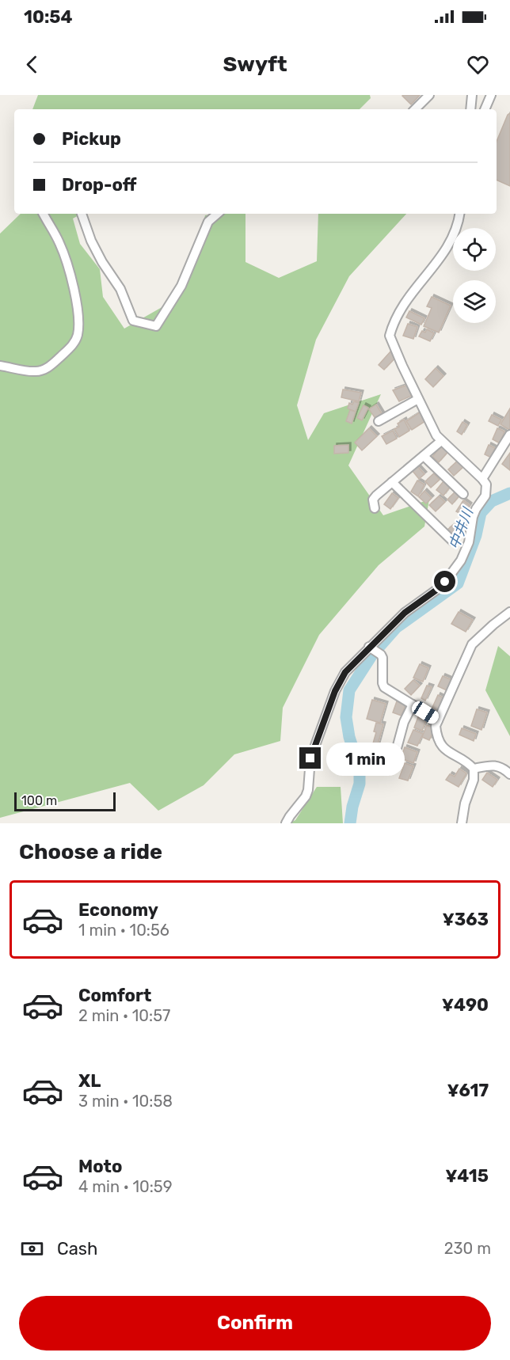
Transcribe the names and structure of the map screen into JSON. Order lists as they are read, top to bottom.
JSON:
{
  "water": ["中井川"],
  "scale_bar": "100 m",
  "page": {
    "status": "10:54",
    "header": "Swyft",
    "banner": ["Pickup", "Drop-off"],
    "bubble": "1 min",
    "scale": "100 m",
    "heading": "Choose a ride",
    "list": [
      {
        "name": "Economy",
        "note": "1 min · 10:56",
        "value": "¥363"
      },
      {
        "name": "Comfort",
        "note": "2 min · 10:57",
        "value": "¥490"
      },
      {
        "name": "XL",
        "note": "3 min · 10:58",
        "value": "¥617"
      },
      {
        "name": "Moto",
        "note": "4 min · 10:59",
        "value": "¥415"
      }
    ],
    "pay": ["Cash", "230 m"],
    "buttons": "Confirm"
  }
}
